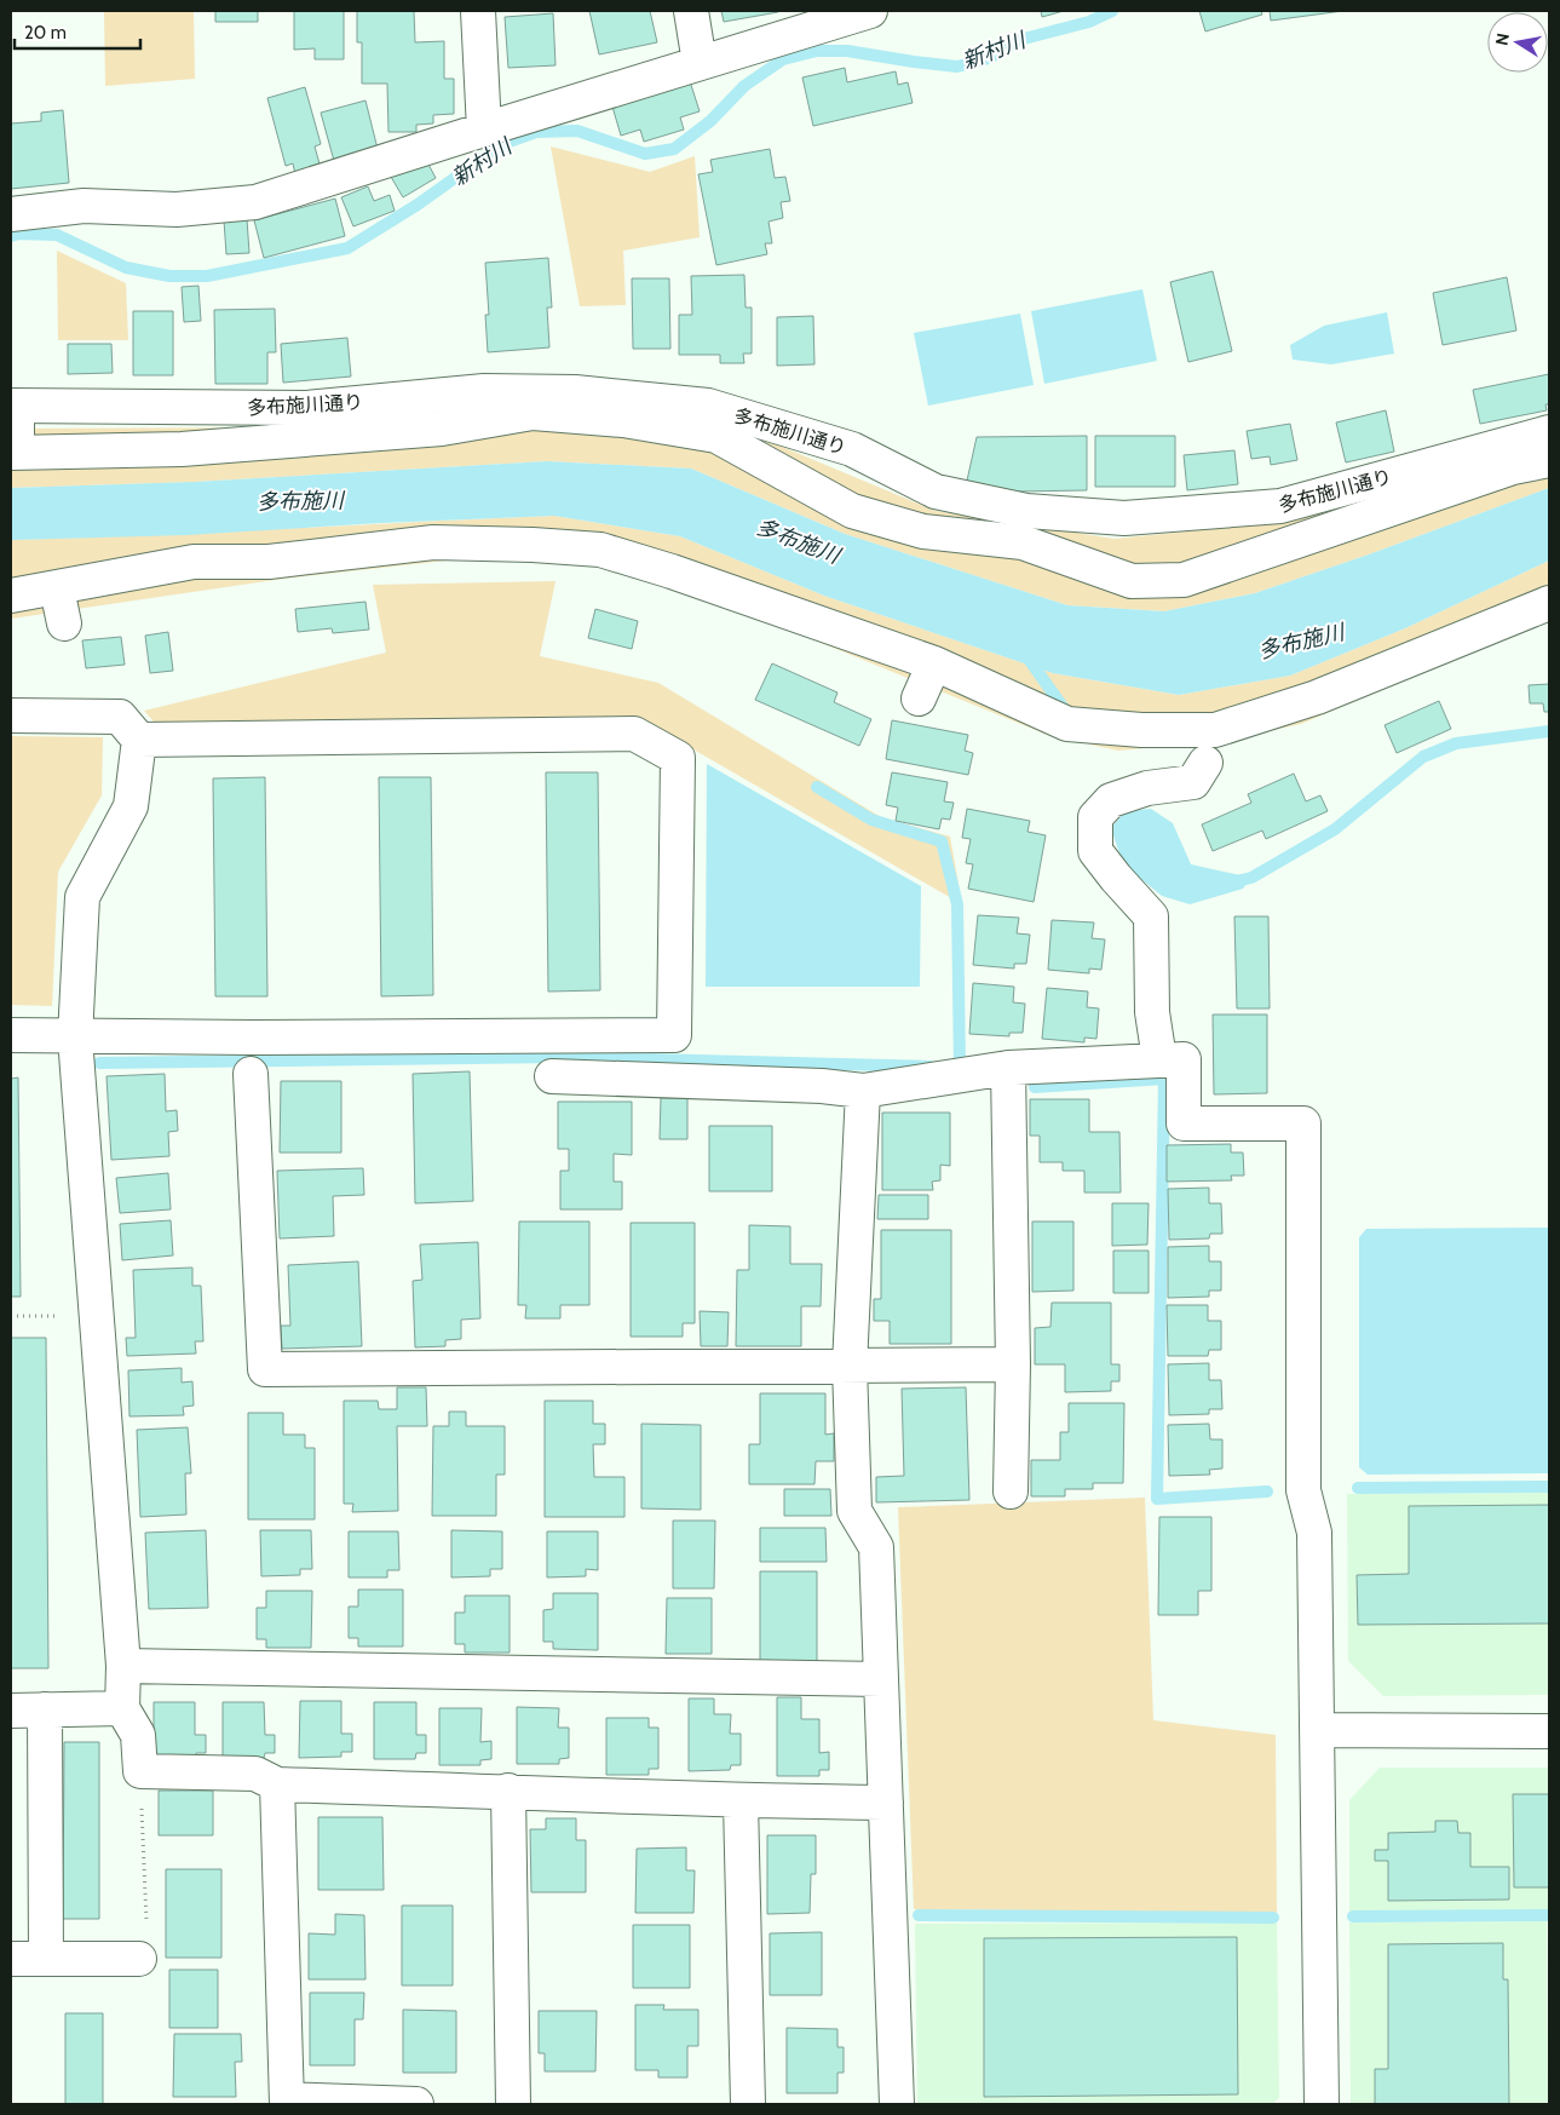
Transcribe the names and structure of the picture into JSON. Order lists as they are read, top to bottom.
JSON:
{
  "streets": {
    "street": ["多布施川通り"]
  },
  "water": ["新村川", "多布施川"],
  "scale_bar": "20 m",
  "north": "left"
}
